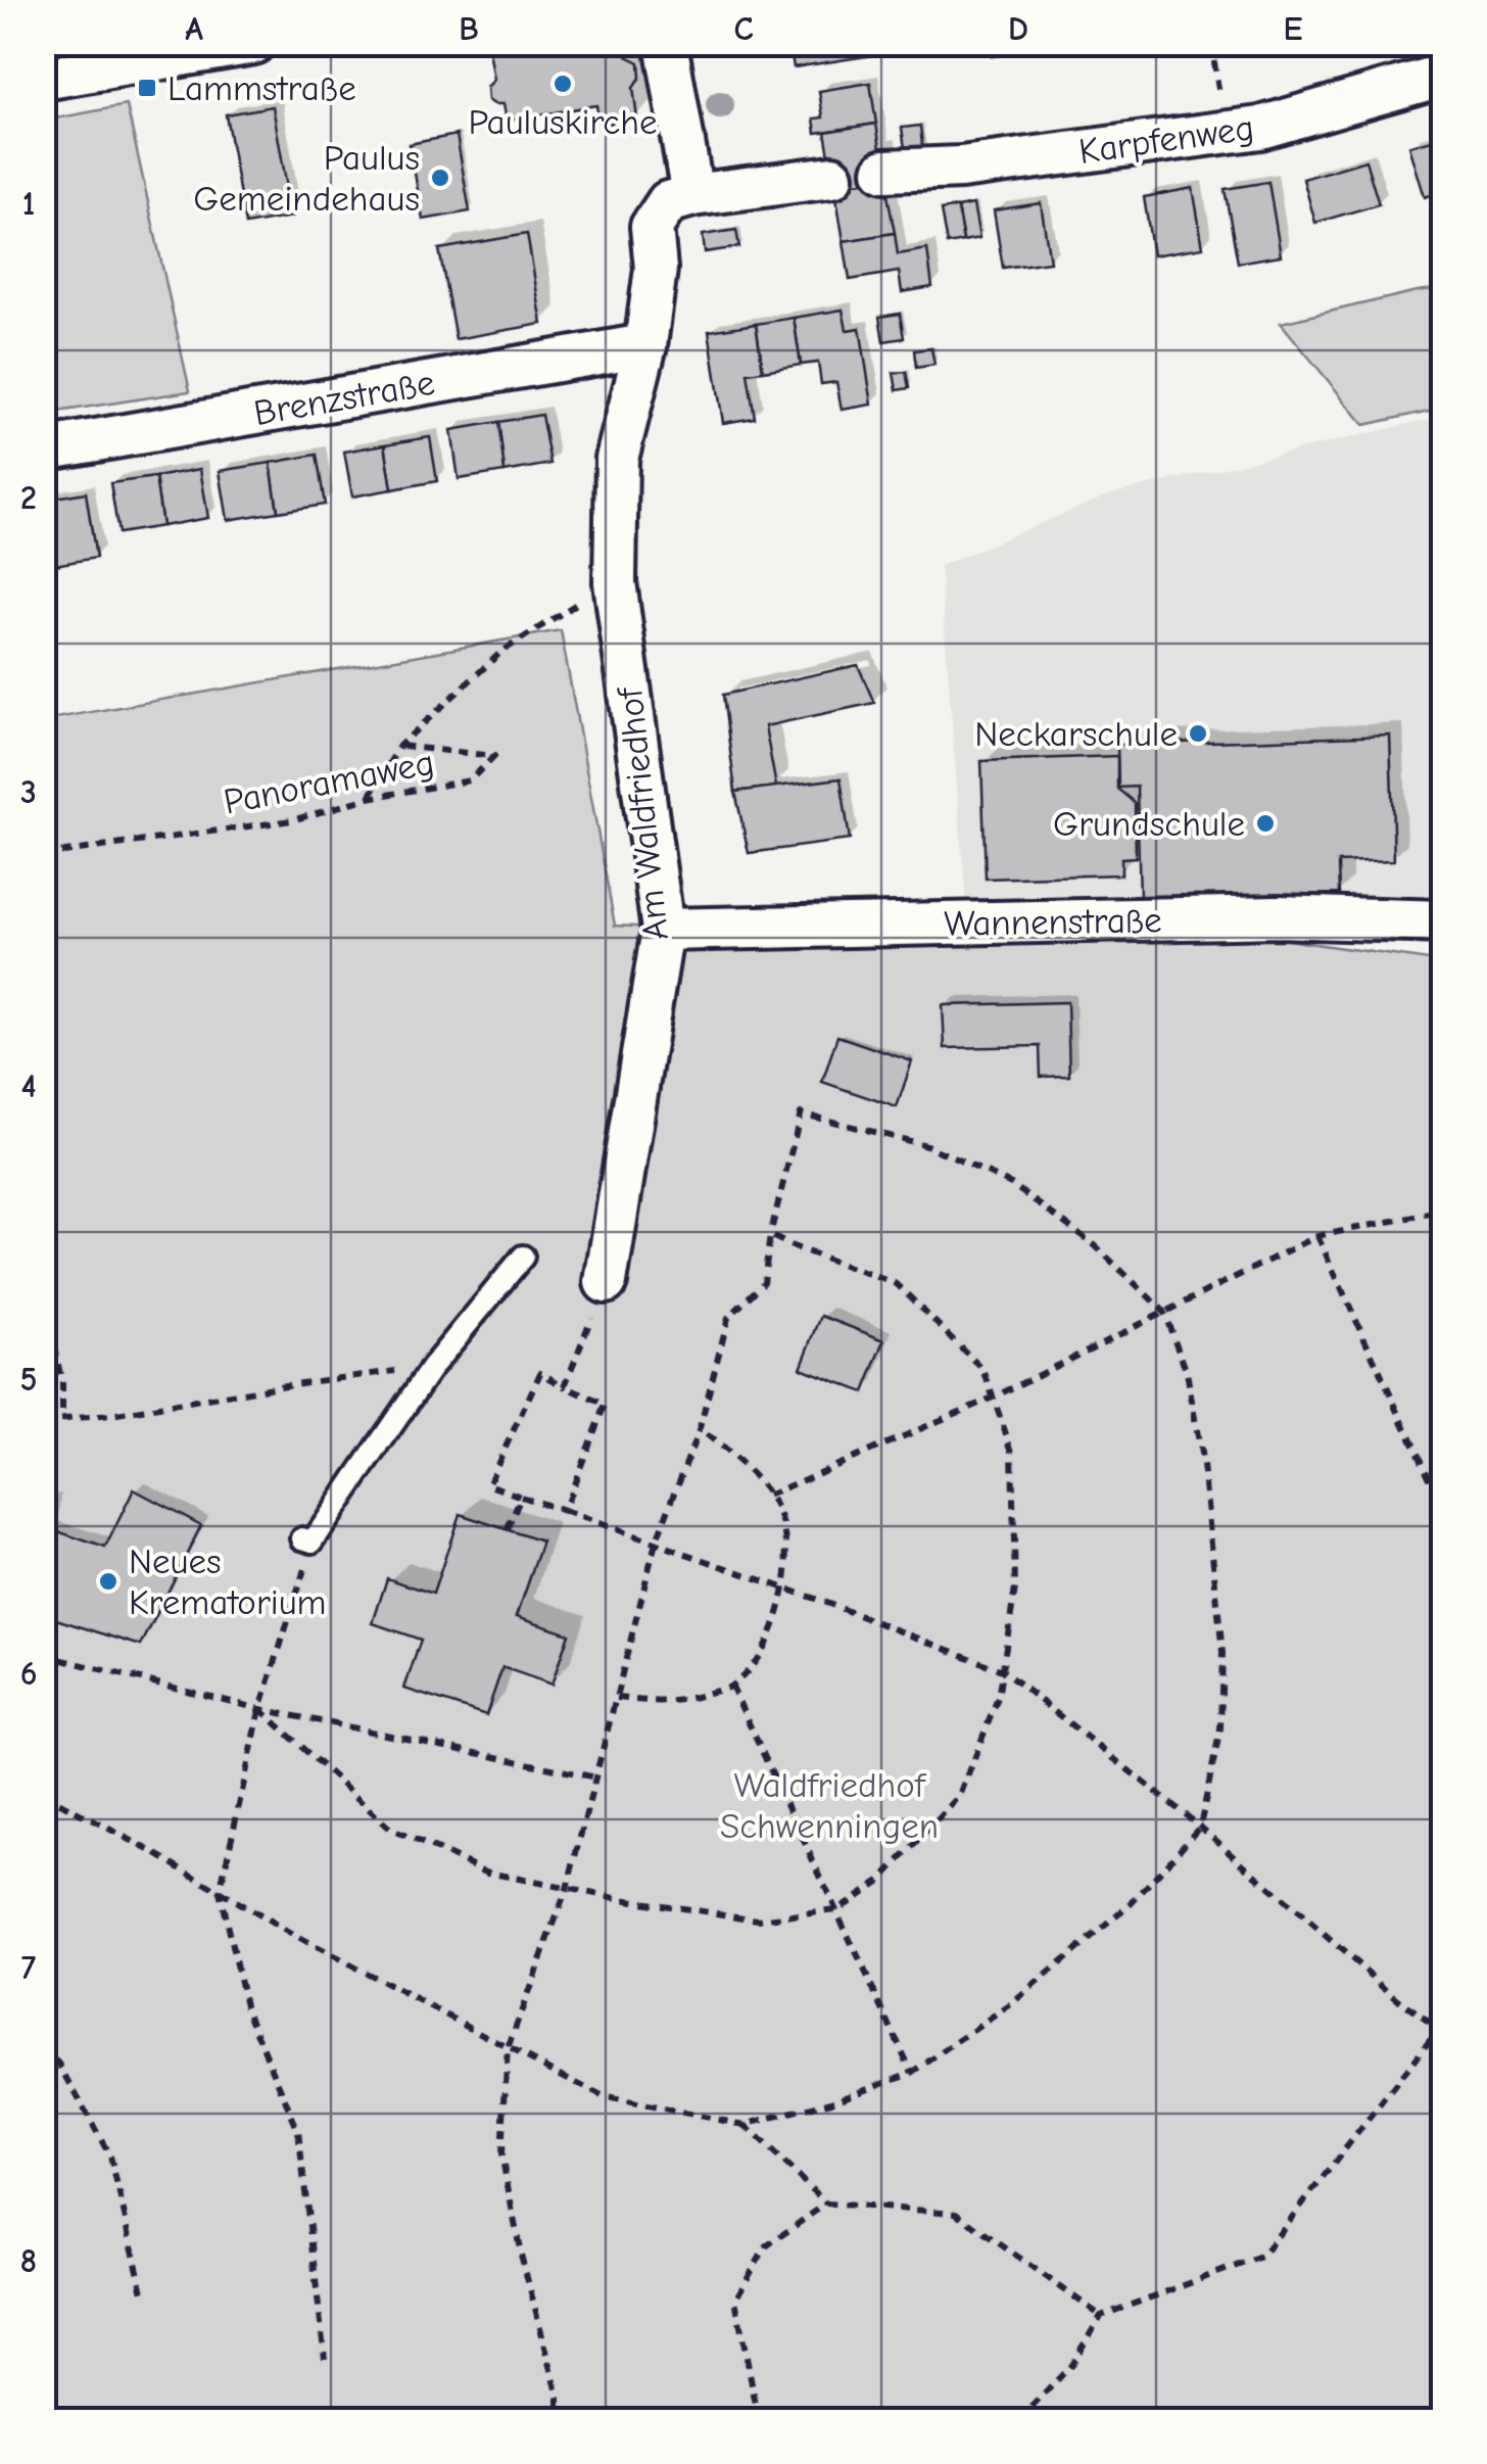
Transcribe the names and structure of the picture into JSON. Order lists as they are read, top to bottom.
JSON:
{
  "streets": {
    "street": [
      "Karpfenweg",
      "Brenzstraße",
      "Am Waldfriedhof",
      "Wannenstraße"
    ],
    "path": ["Panoramaweg"]
  },
  "crossings": [
    ["Brenzstraße", "Am Waldfriedhof"],
    ["Panoramaweg", "Am Waldfriedhof"],
    ["Am Waldfriedhof", "Wannenstraße"]
  ],
  "parks": ["Waldfriedhof Schwenningen"],
  "places": {
    "other": [
      "Pauluskirche",
      "Paulus Gemeindehaus",
      "Neckarschule",
      "Grundschule",
      "Neues Krematorium"
    ],
    "transit": ["Lammstraße"]
  },
  "grid": {
    "columns": [
      "A",
      "B",
      "C",
      "D",
      "E"
    ],
    "rows": [
      "1",
      "2",
      "3",
      "4",
      "5",
      "6",
      "7",
      "8"
    ]
  }
}
